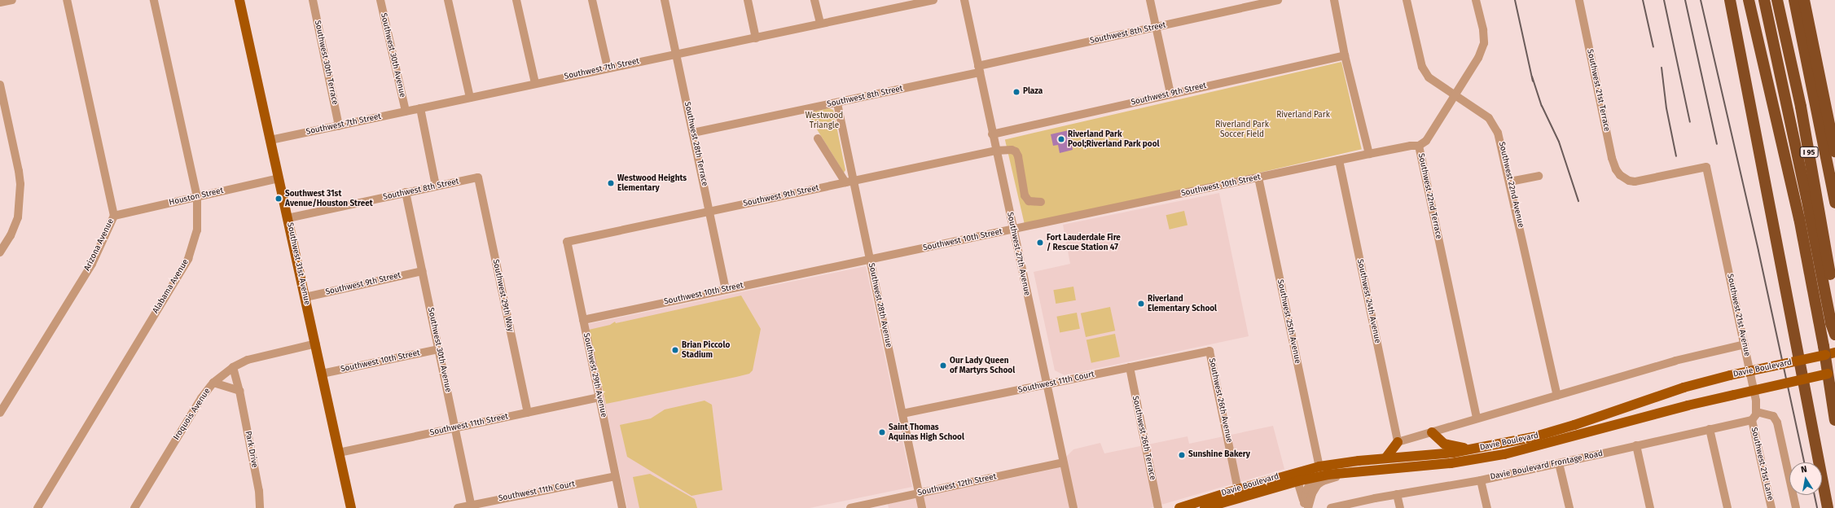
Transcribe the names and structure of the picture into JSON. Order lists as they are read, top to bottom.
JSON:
{
  "streets": {
    "highway": ["I 95"],
    "main road": ["Southwest 31st Avenue", "Davie Boulevard"],
    "street": [
      "Southwest 8th Street",
      "Southwest 30th Avenue",
      "Southwest 30th Terrace",
      "Southwest 7th Street",
      "Southwest 21st Terrace",
      "Southwest 9th Street",
      "Southwest 28th Terrace",
      "Southwest 22nd Avenue",
      "Southwest 10th Street",
      "Southwest 22nd Terrace",
      "Houston Street",
      "Arizona Avenue",
      "Southwest 27th Avenue",
      "Alabama Avenue",
      "Southwest 29th Way",
      "Southwest 24th Avenue",
      "Southwest 28th Avenue",
      "Southwest 21st Avenue",
      "Southwest 25th Avenue",
      "Southwest 29th Avenue",
      "Southwest 11th Court",
      "Southwest 26th Avenue",
      "Iroquois Avenue",
      "Southwest 11th Street",
      "Southwest 26th Terrace",
      "Park Drive",
      "Southwest 21st Lane",
      "Davie Boulevard Frontage Road",
      "Southwest 12th Street"
    ]
  },
  "crossings": [
    ["Southwest 8th Street", "Southwest 30th Avenue"],
    ["Southwest 8th Street", "Southwest 28th Terrace"],
    ["Southwest 8th Street", "Southwest 27th Avenue"],
    ["Southwest 8th Street", "Southwest 31st Avenue"],
    ["Southwest 8th Street", "Southwest 29th Way"],
    ["Southwest 8th Street", "Southwest 28th Avenue"],
    ["Southwest 30th Avenue", "Southwest 7th Street"],
    ["Southwest 30th Avenue", "Southwest 9th Street"],
    ["Southwest 30th Avenue", "Southwest 10th Street"],
    ["Southwest 30th Avenue", "Southwest 11th Court"],
    ["Southwest 30th Avenue", "Southwest 11th Street"],
    ["Southwest 30th Terrace", "Southwest 7th Street"],
    ["Southwest 7th Street", "Southwest 28th Terrace"],
    ["Southwest 7th Street", "Southwest 31st Avenue"],
    ["Southwest 21st Terrace", "Southwest 21st Avenue"],
    ["Southwest 9th Street", "Southwest 28th Terrace"],
    ["Southwest 9th Street", "Southwest 27th Avenue"],
    ["Southwest 9th Street", "Southwest 31st Avenue"],
    ["Southwest 9th Street", "Southwest 28th Avenue"],
    ["Southwest 9th Street", "Southwest 29th Avenue"],
    ["Southwest 28th Terrace", "Southwest 10th Street"],
    ["Southwest 22nd Avenue", "Southwest 22nd Terrace"],
    ["Southwest 10th Street", "Southwest 22nd Terrace"],
    ["Southwest 10th Street", "Southwest 27th Avenue"],
    ["Southwest 10th Street", "Southwest 31st Avenue"],
    ["Southwest 10th Street", "Southwest 24th Avenue"],
    ["Southwest 10th Street", "Southwest 28th Avenue"],
    ["Southwest 10th Street", "Southwest 25th Avenue"],
    ["Southwest 10th Street", "Southwest 29th Avenue"],
    ["Houston Street", "Arizona Avenue"],
    ["Houston Street", "Southwest 31st Avenue"],
    ["Houston Street", "Alabama Avenue"],
    ["Southwest 27th Avenue", "Southwest 11th Court"],
    ["Southwest 27th Avenue", "Southwest 12th Street"],
    ["Southwest 31st Avenue", "Iroquois Avenue"],
    ["Southwest 31st Avenue", "Southwest 11th Street"],
    ["Southwest 29th Way", "Southwest 11th Street"],
    ["Southwest 28th Avenue", "Southwest 11th Court"],
    ["Southwest 28th Avenue", "Southwest 12th Street"],
    ["Southwest 25th Avenue", "Davie Boulevard"],
    ["Davie Boulevard", "Southwest 26th Avenue"],
    ["Southwest 29th Avenue", "Southwest 11th Court"],
    ["Southwest 29th Avenue", "Southwest 11th Street"],
    ["Southwest 11th Court", "Southwest 26th Avenue"],
    ["Southwest 11th Court", "Southwest 26th Terrace"],
    ["Iroquois Avenue", "Park Drive"],
    ["Southwest 21st Lane", "Davie Boulevard Frontage Road"]
  ],
  "parks": ["Westwood Triangle", "Riverland Park", "Riverland Park Soccer Field"],
  "places": [
    "Plaza",
    "Riverland Park Pool;Riverland Park pool",
    "Westwood Heights Elementary",
    "Southwest 31st Avenue/Houston Street",
    "Fort Lauderdale Fire / Rescue Station 47",
    "Riverland Elementary School",
    "Brian Piccolo Stadium",
    "Our Lady Queen of Martyrs School",
    "Saint Thomas Aquinas High School",
    "Sunshine Bakery"
  ],
  "north": "top"
}
